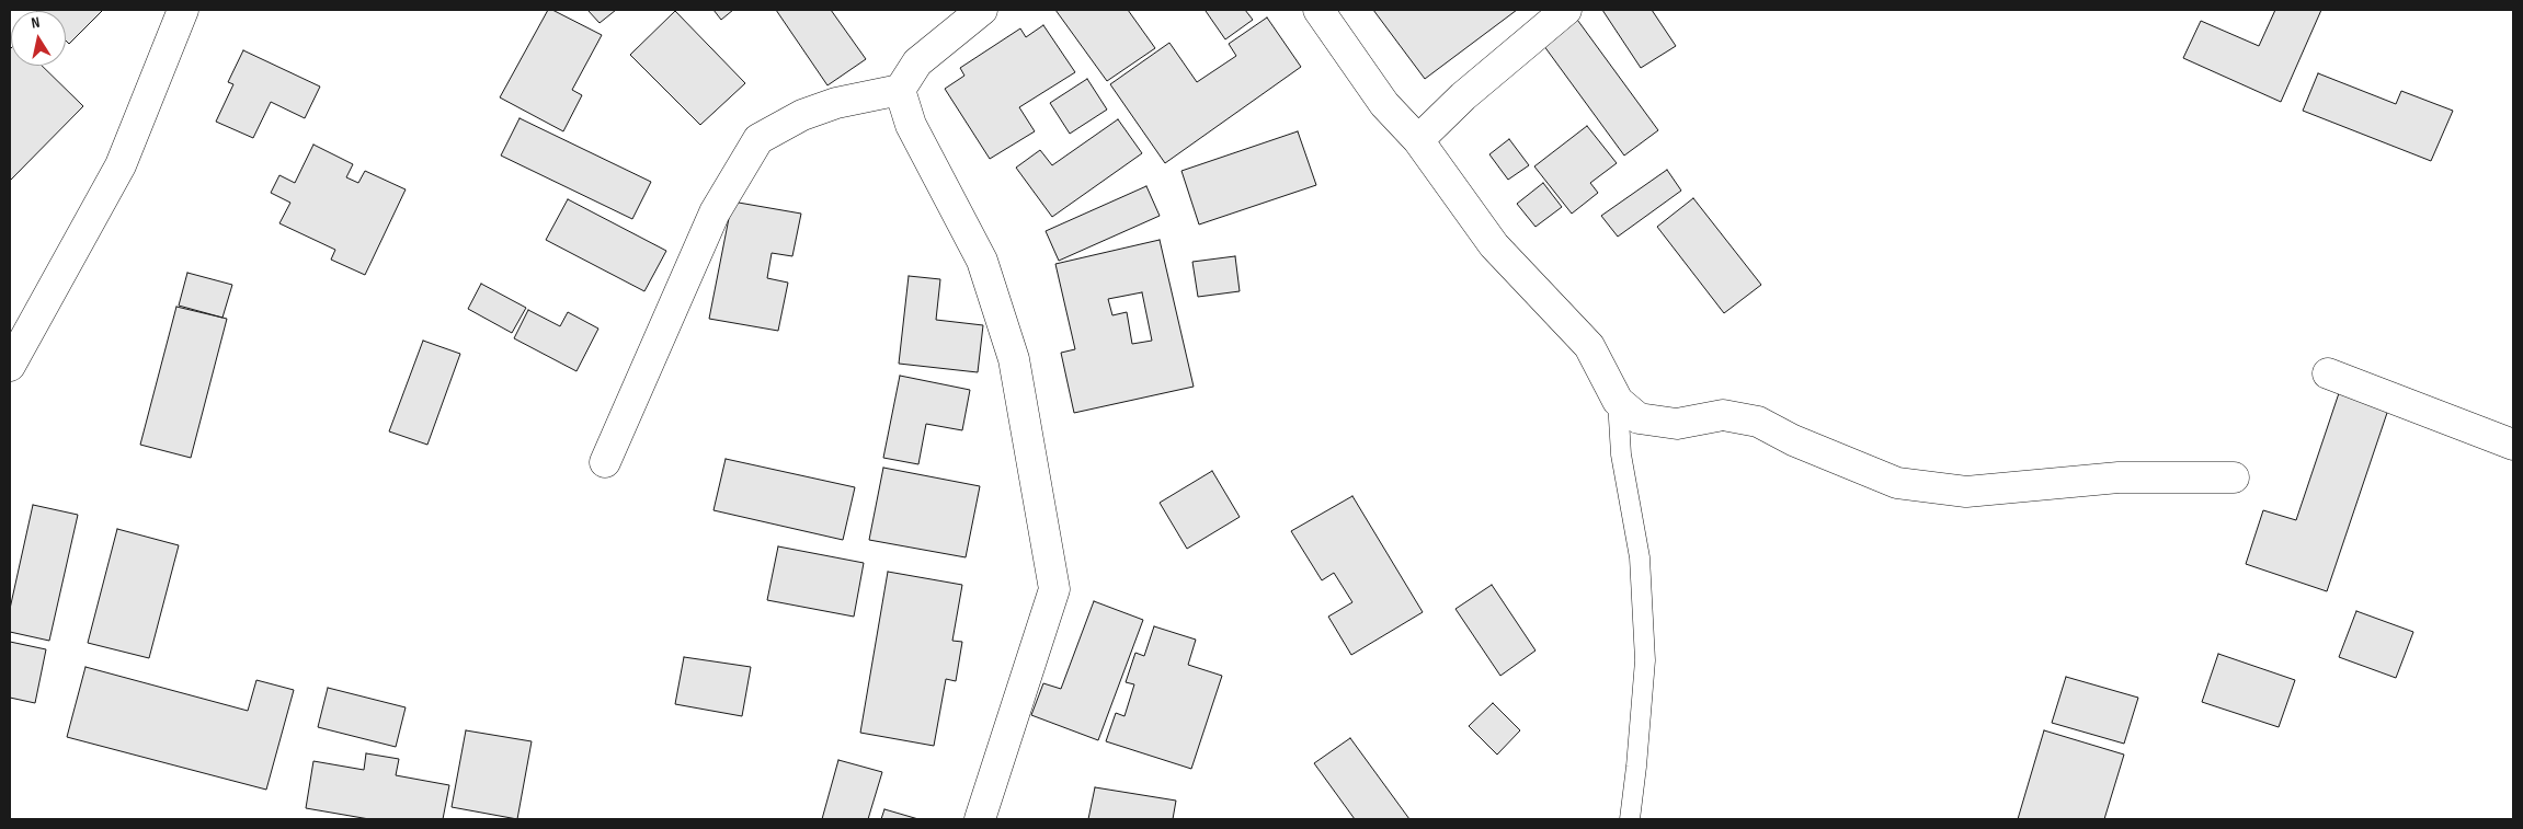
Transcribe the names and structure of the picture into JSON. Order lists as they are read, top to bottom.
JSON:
{
  "north": "top"
}
